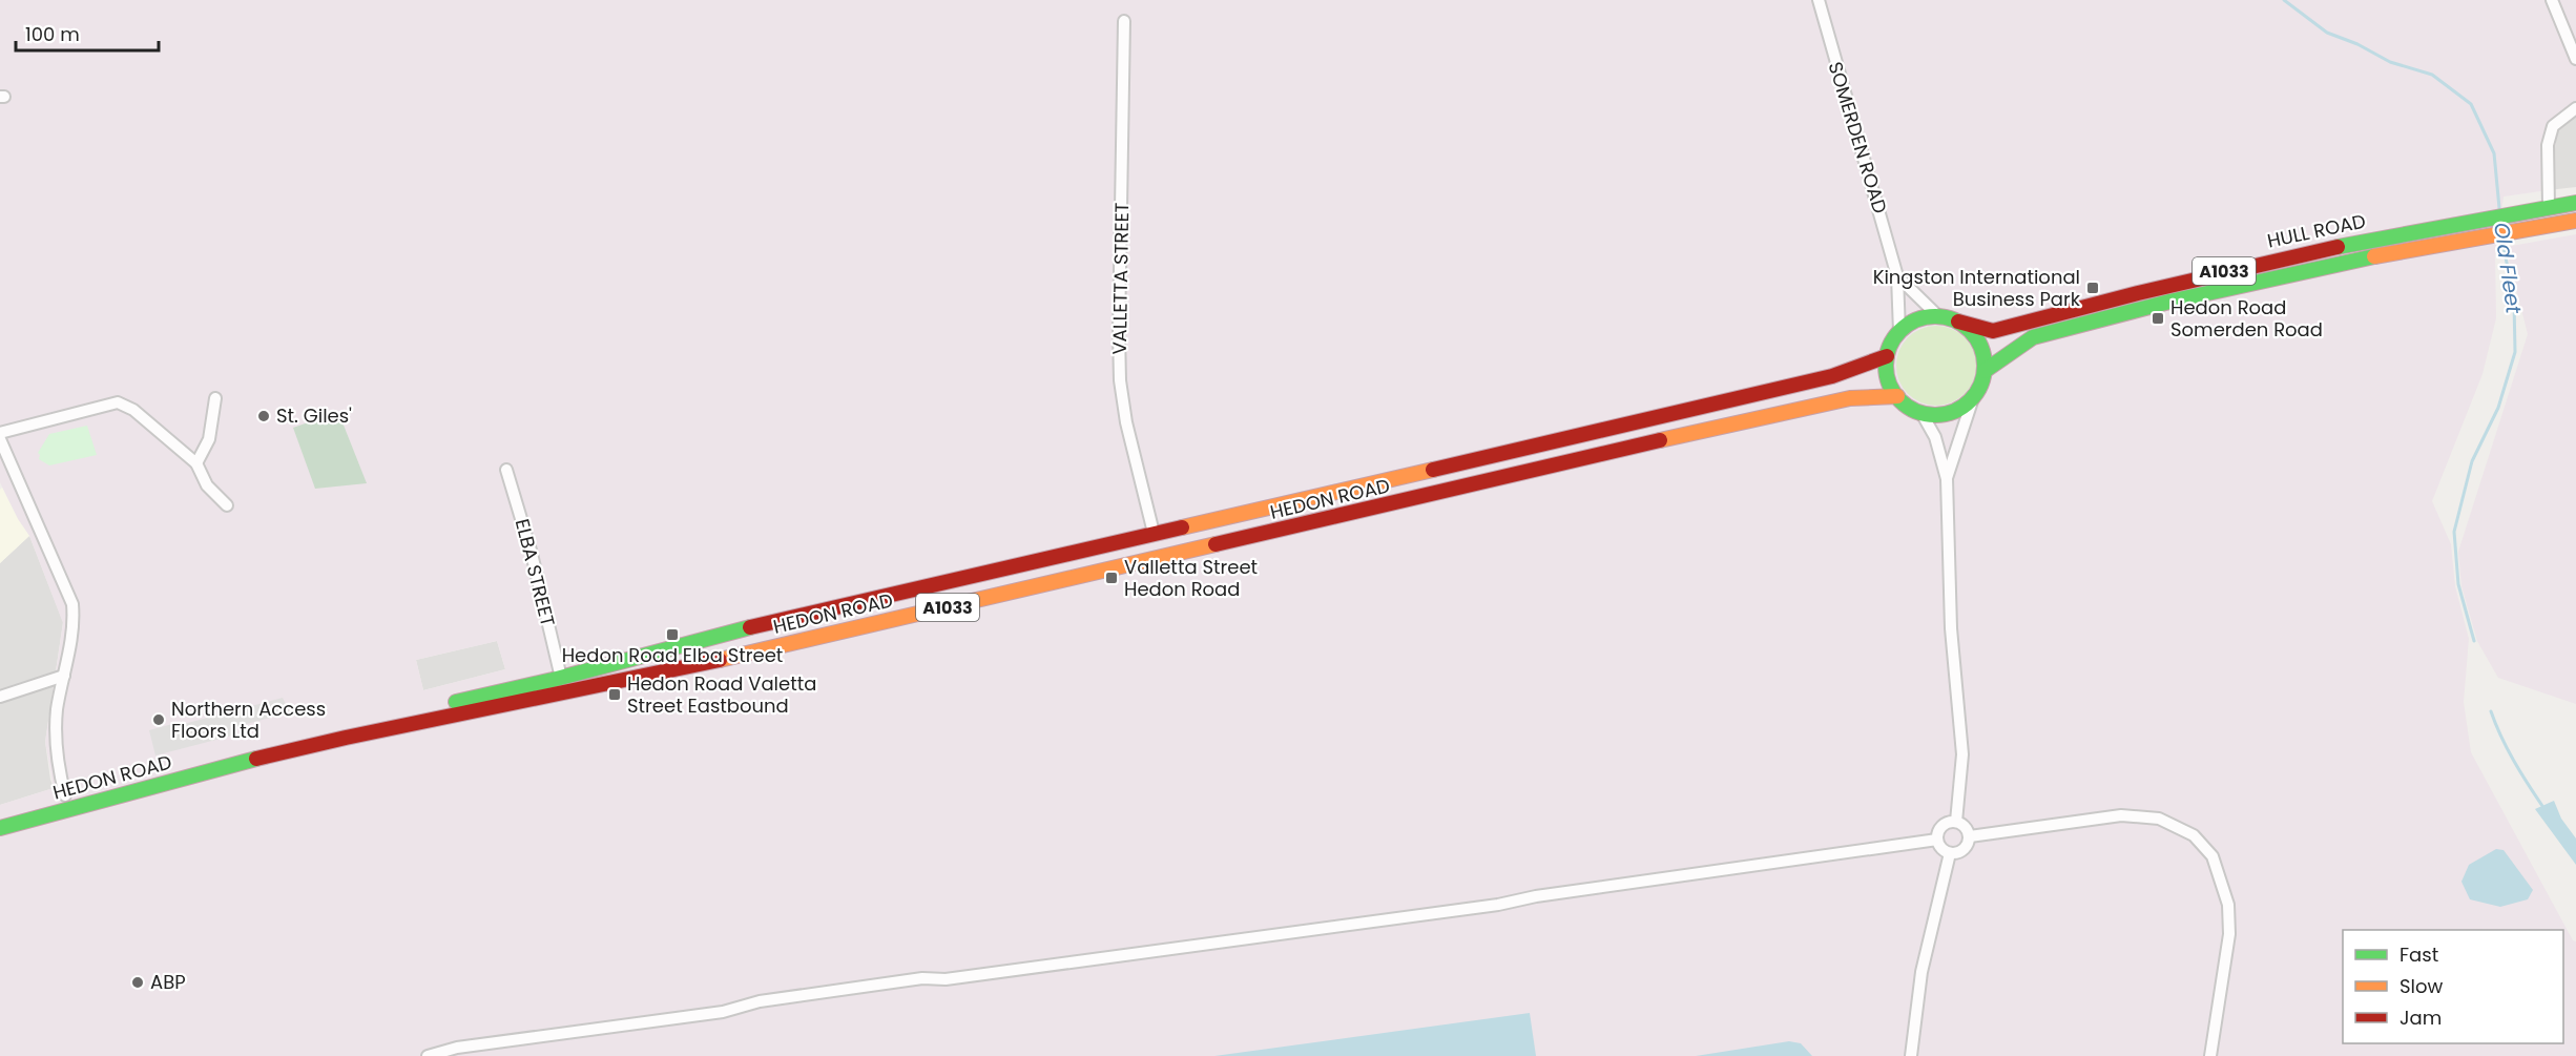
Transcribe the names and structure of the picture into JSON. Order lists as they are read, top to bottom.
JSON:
{
  "streets": {
    "highway": ["HULL ROAD", "A1033", "HEDON ROAD"],
    "street": ["SOMERDEN ROAD", "VALLETTA STREET", "ELBA STREET"]
  },
  "crossings": [
    ["SOMERDEN ROAD", "HULL ROAD"],
    ["SOMERDEN ROAD", "A1033"],
    ["SOMERDEN ROAD", "HEDON ROAD"],
    ["HULL ROAD", "A1033"],
    ["HULL ROAD", "HEDON ROAD"],
    ["A1033", "HEDON ROAD"],
    ["VALLETTA STREET", "HEDON ROAD"],
    ["HEDON ROAD", "ELBA STREET"]
  ],
  "water": ["Old Fleet"],
  "places": {
    "transit": [
      "Kingston International Business Park",
      "Hedon Road Somerden Road",
      "Valletta Street Hedon Road",
      "Hedon Road Elba Street",
      "Hedon Road Valetta Street Eastbound"
    ],
    "other": ["St. Giles'", "Northern Access Floors Ltd", "ABP"]
  },
  "legend": ["Fast", "Slow", "Jam"],
  "scale_bar": "100 m"
}
